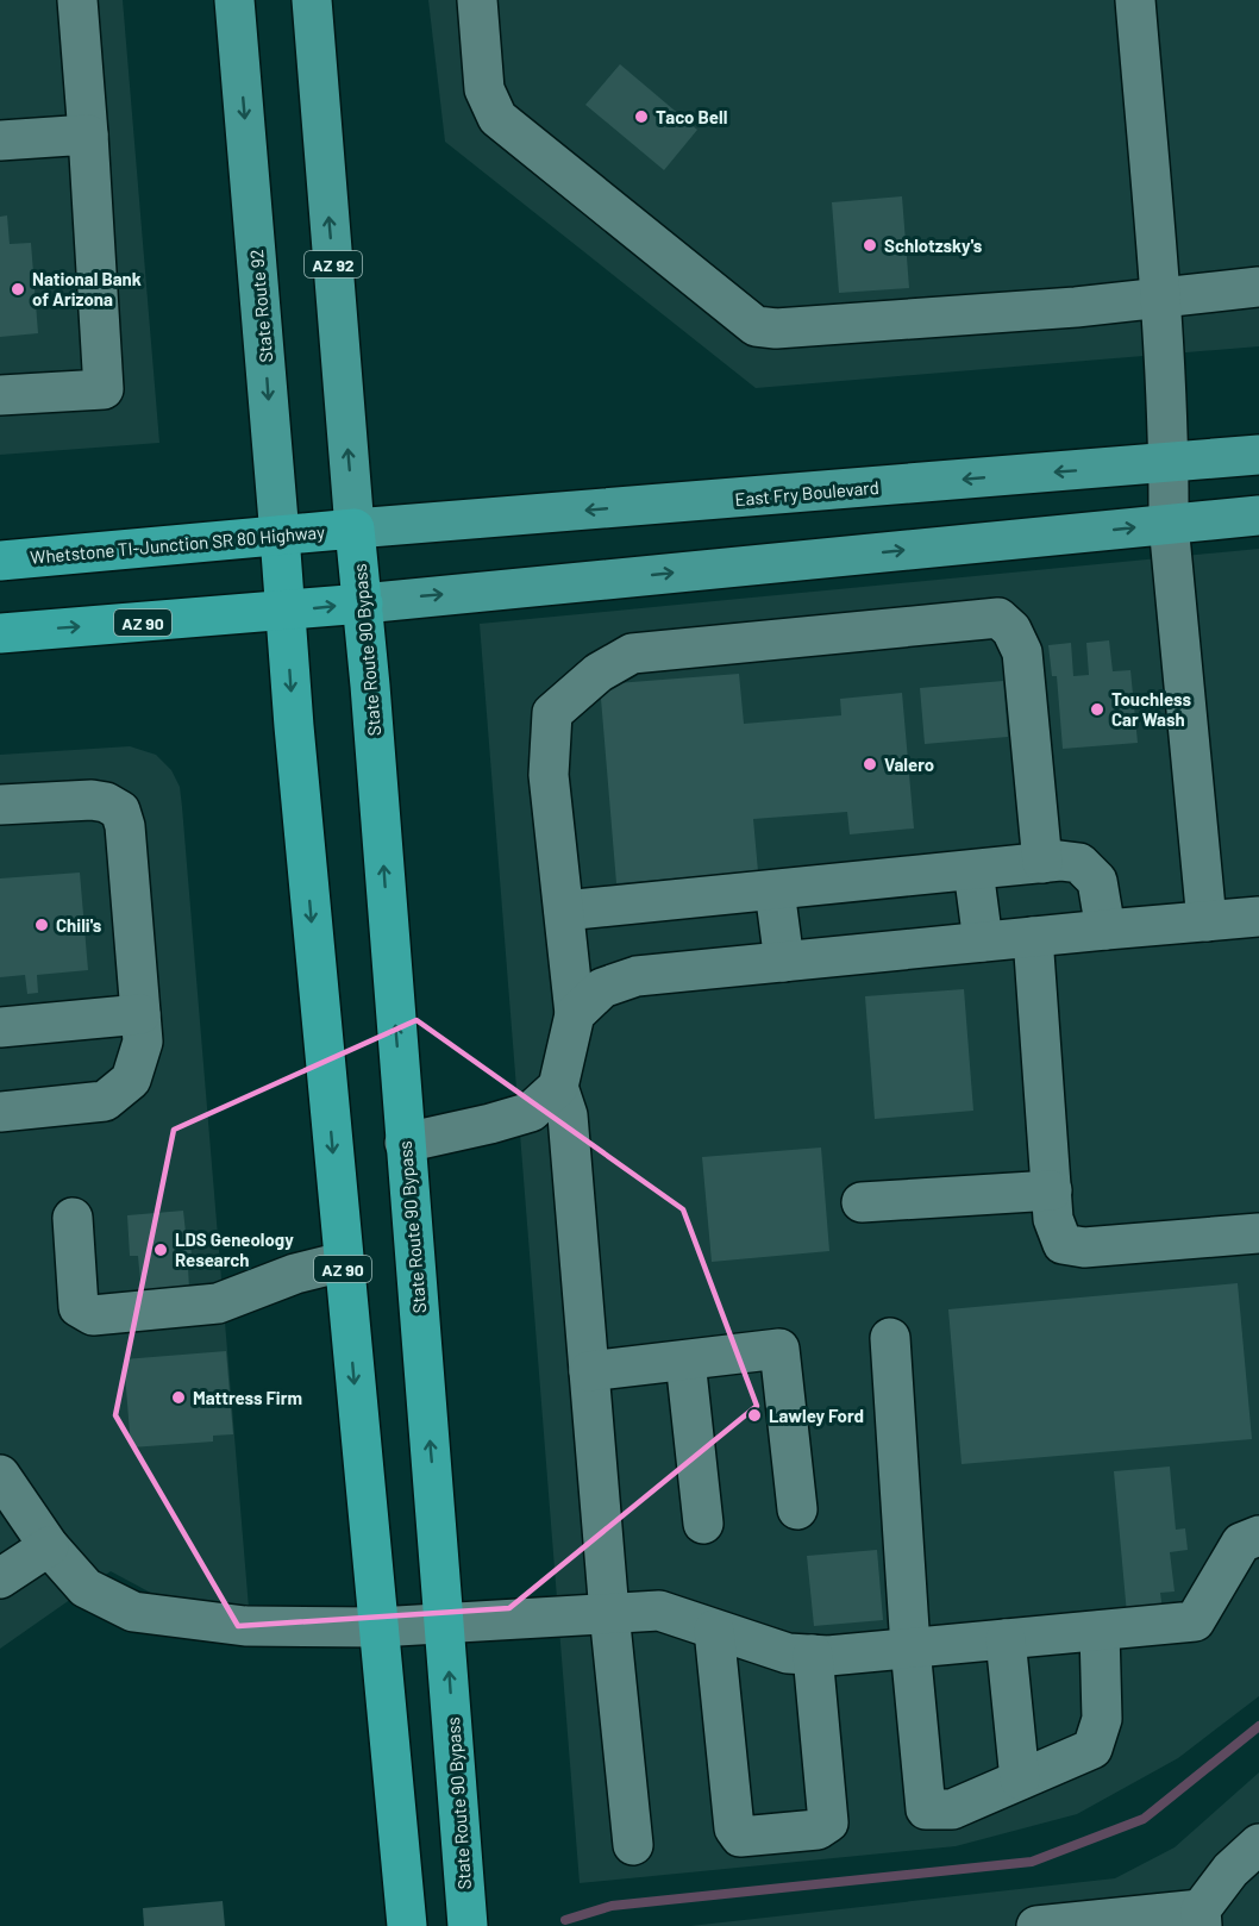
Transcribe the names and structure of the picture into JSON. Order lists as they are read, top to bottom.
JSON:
{
  "streets": {
    "highway": [
      "State Route 92",
      "Whetstone TI-Junction SR 80 Highway",
      "AZ 90",
      "State Route 90 Bypass"
    ],
    "main road": ["AZ 92", "East Fry Boulevard"]
  },
  "crossings": [
    ["AZ 92", "East Fry Boulevard"],
    ["AZ 92", "Whetstone TI-Junction SR 80 Highway"],
    ["AZ 92", "State Route 90 Bypass"],
    ["State Route 92", "Whetstone TI-Junction SR 80 Highway"],
    ["State Route 92", "AZ 90"],
    ["East Fry Boulevard", "Whetstone TI-Junction SR 80 Highway"],
    ["East Fry Boulevard", "State Route 90 Bypass"],
    ["Whetstone TI-Junction SR 80 Highway", "State Route 90 Bypass"],
    ["AZ 90", "State Route 90 Bypass"]
  ],
  "places": [
    "Taco Bell",
    "Schlotzsky's",
    "National Bank of Arizona",
    "Touchless Car Wash",
    "Valero",
    "Chili's",
    "LDS Geneology Research",
    "Mattress Firm",
    "Lawley Ford"
  ]
}
